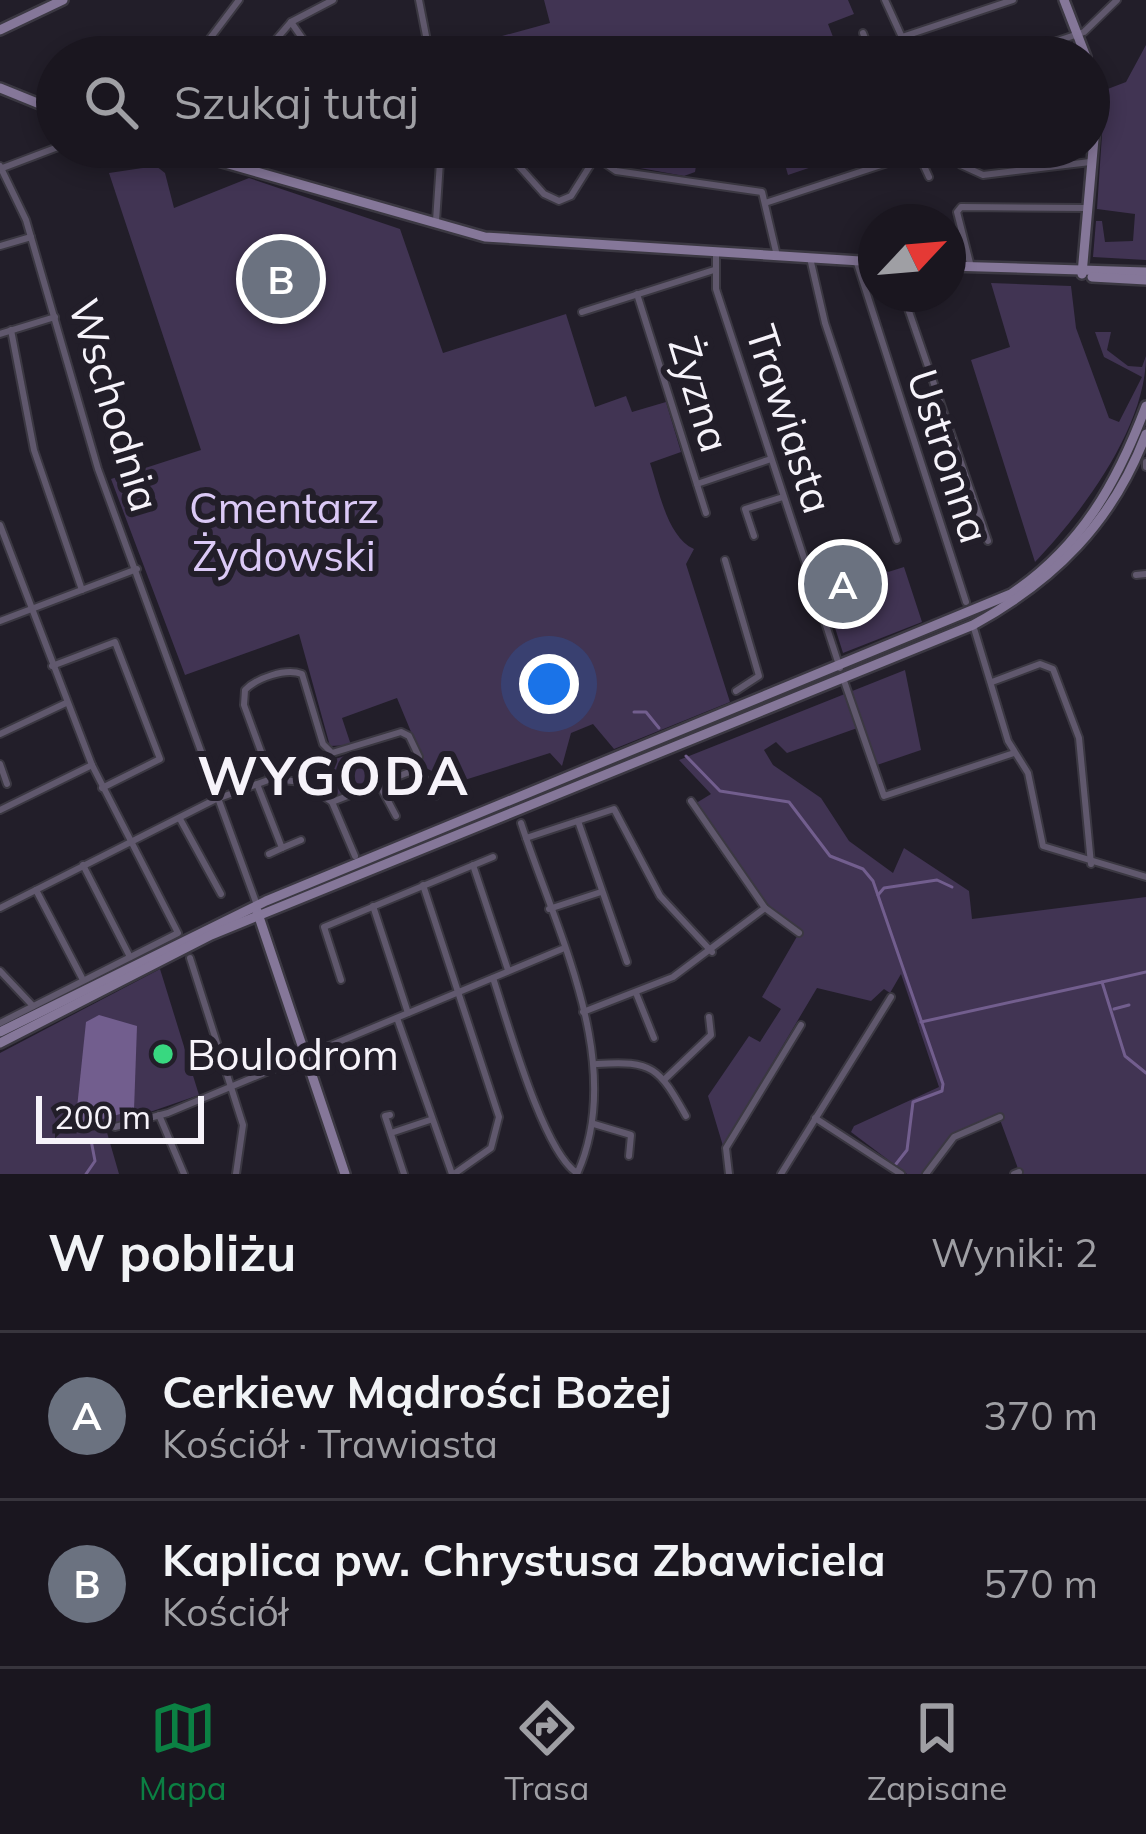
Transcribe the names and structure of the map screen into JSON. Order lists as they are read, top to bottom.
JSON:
{
  "streets": {
    "street": [
      "Żyzna",
      "Wschodnia",
      "Trawiasta",
      "Ustronna"
    ]
  },
  "districts": ["WYGODA"],
  "parks": ["Cmentarz Żydowski"],
  "places": ["Boulodrom"],
  "scale_bar": "200 m",
  "north": "top right",
  "page": {
    "search": "Szukaj tutaj",
    "pins": ["B", "A"],
    "scale": "200 m",
    "heading": ["W pobliżu", "Wyniki: 2"],
    "list": [
      {
        "mark": "A",
        "name": "Cerkiew Mądrości Bożej",
        "note": "Kościół · Trawiasta",
        "value": "370 m"
      },
      {
        "mark": "B",
        "name": "Kaplica pw. Chrystusa Zbawiciela",
        "note": "Kościół",
        "value": "570 m"
      }
    ],
    "nav": ["Mapa", "Trasa", "Zapisane"]
  }
}
